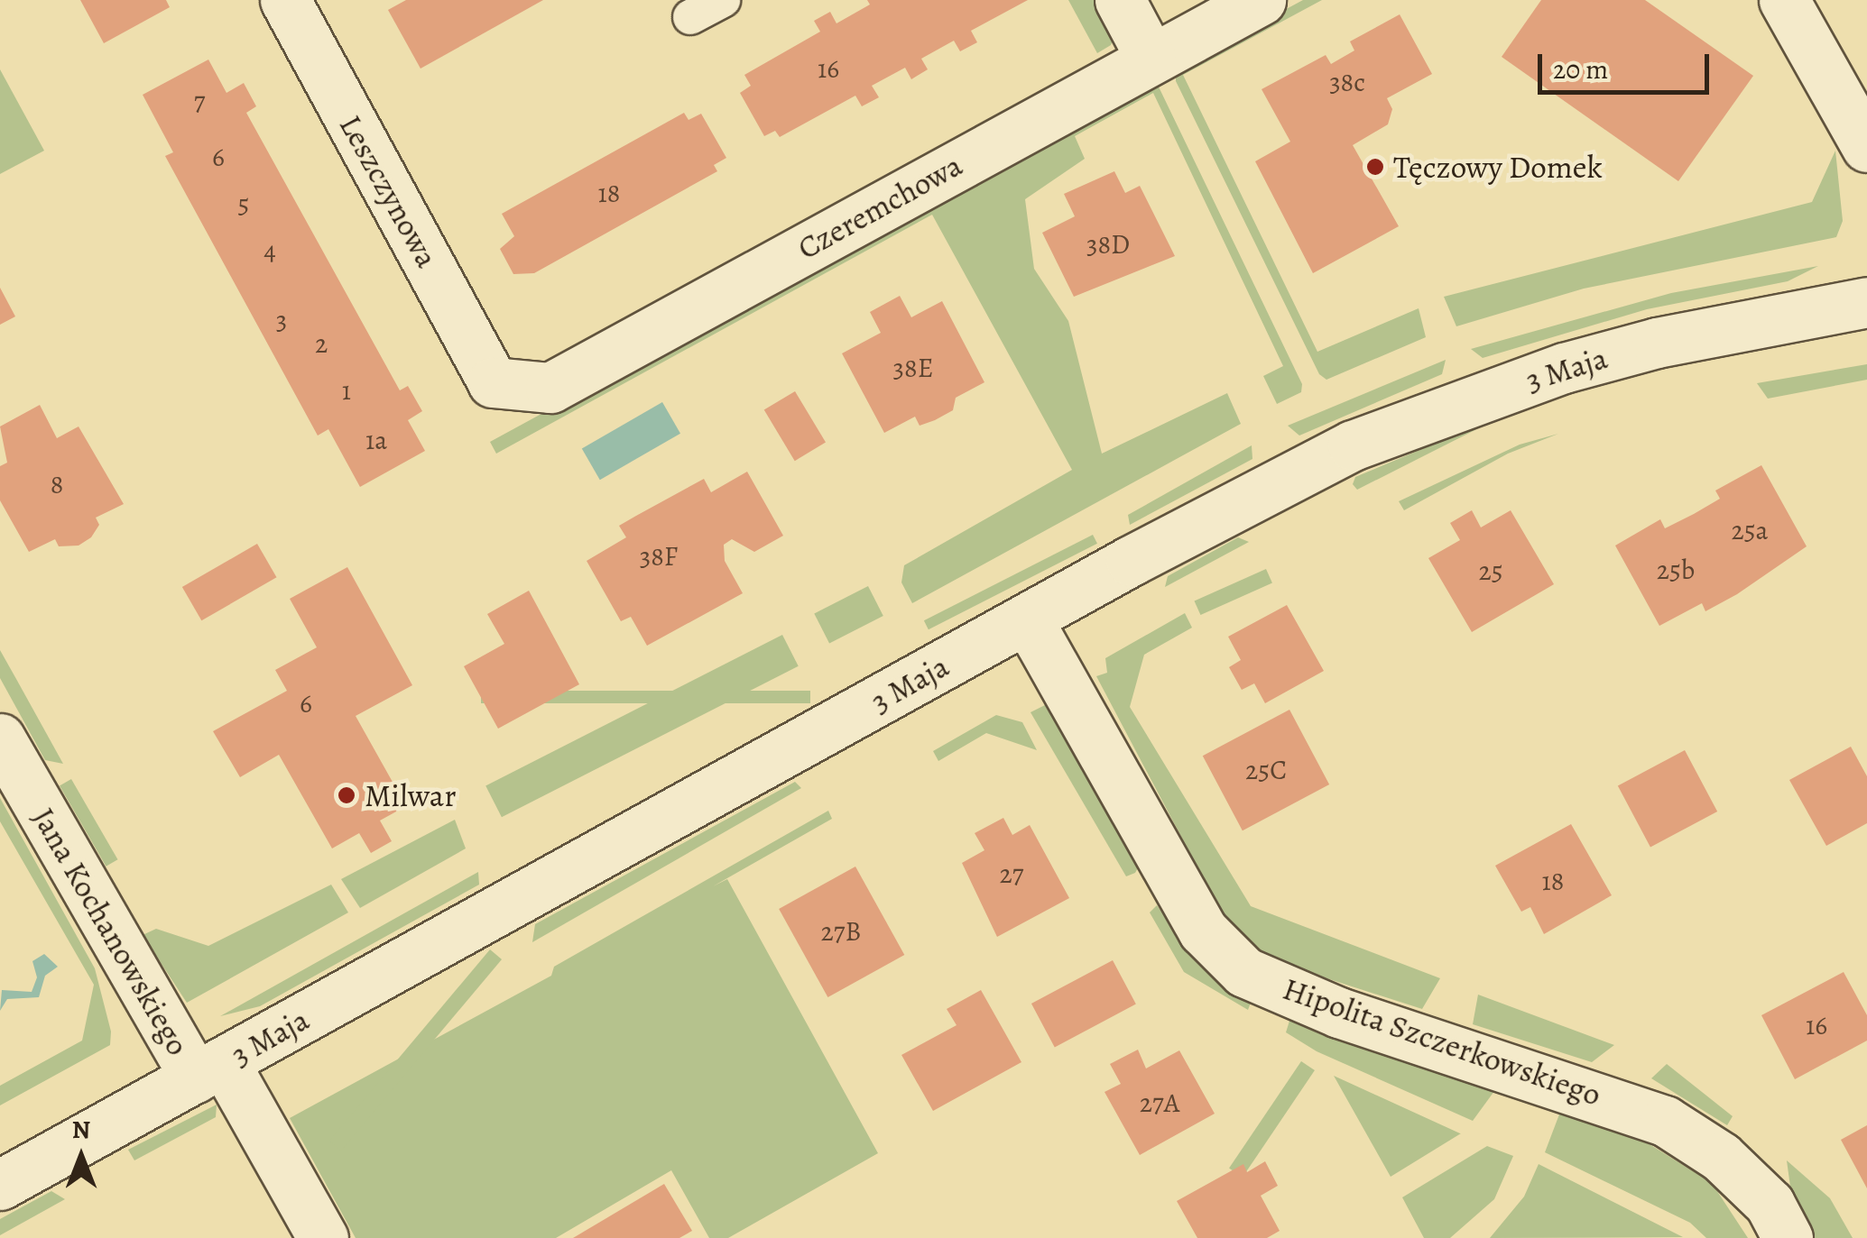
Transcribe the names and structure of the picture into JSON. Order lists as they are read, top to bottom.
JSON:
{
  "streets": {
    "street": [
      "Leszczynowa",
      "Czeremchowa",
      "3 Maja",
      "Jana Kochanowskiego",
      "Hipolita Szczerkowskiego"
    ]
  },
  "crossings": [
    ["Leszczynowa", "Czeremchowa"],
    ["3 Maja", "Jana Kochanowskiego"],
    ["3 Maja", "Hipolita Szczerkowskiego"]
  ],
  "places": ["Tęczowy Domek", "Milwar"],
  "house_numbers": [
    "16",
    "38c",
    "7",
    "6",
    "18",
    "5",
    "38D",
    "4",
    "3",
    "2",
    "38E",
    "1",
    "1a",
    "8",
    "25a",
    "38F",
    "25b",
    "25",
    "6",
    "25C",
    "27",
    "18",
    "27B",
    "16",
    "27A"
  ],
  "scale_bar": "20 m",
  "north": "top"
}
